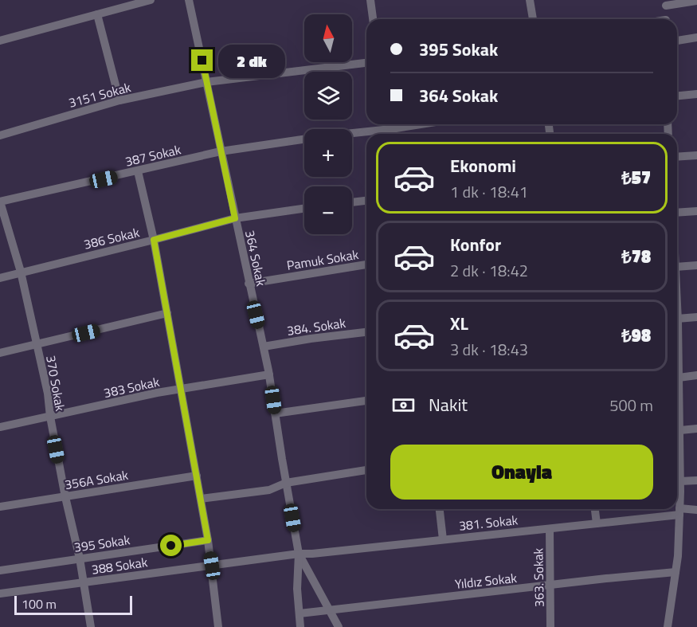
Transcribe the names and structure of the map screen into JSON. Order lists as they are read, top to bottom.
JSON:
{
  "streets": {
    "street": [
      "3151 Sokak",
      "387 Sokak",
      "386 Sokak",
      "364 Sokak",
      "Pamuk Sokak",
      "384. Sokak",
      "370 Sokak",
      "383 Sokak",
      "356A Sokak",
      "381. Sokak",
      "395 Sokak",
      "388 Sokak",
      "363. Sokak",
      "Yıldız Sokak"
    ]
  },
  "crossings": [
    ["3151 Sokak", "364 Sokak"],
    ["387 Sokak", "364 Sokak"],
    ["387 Sokak", "370 Sokak"],
    ["386 Sokak", "364 Sokak"],
    ["386 Sokak", "370 Sokak"],
    ["364 Sokak", "Pamuk Sokak"],
    ["364 Sokak", "384. Sokak"],
    ["364 Sokak", "383 Sokak"],
    ["364 Sokak", "381. Sokak"],
    ["364 Sokak", "388 Sokak"],
    ["364 Sokak", "Yıldız Sokak"],
    ["370 Sokak", "383 Sokak"],
    ["370 Sokak", "356A Sokak"],
    ["370 Sokak", "395 Sokak"],
    ["370 Sokak", "388 Sokak"],
    ["381. Sokak", "388 Sokak"],
    ["381. Sokak", "363. Sokak"],
    ["363. Sokak", "Yıldız Sokak"]
  ],
  "scale_bar": "100 m",
  "north": "top",
  "page": {
    "map_buttons": ["+", "−"],
    "banner": ["395 Sokak", "364 Sokak"],
    "bubble": "2 dk",
    "list": [
      {
        "name": "Ekonomi",
        "note": "1 dk · 18:41",
        "value": "₺57"
      },
      {
        "name": "Konfor",
        "note": "2 dk · 18:42",
        "value": "₺78"
      },
      {
        "name": "XL",
        "note": "3 dk · 18:43",
        "value": "₺98"
      }
    ],
    "pay": ["Nakit", "500 m"],
    "buttons": "Onayla",
    "scale": "100 m"
  }
}
